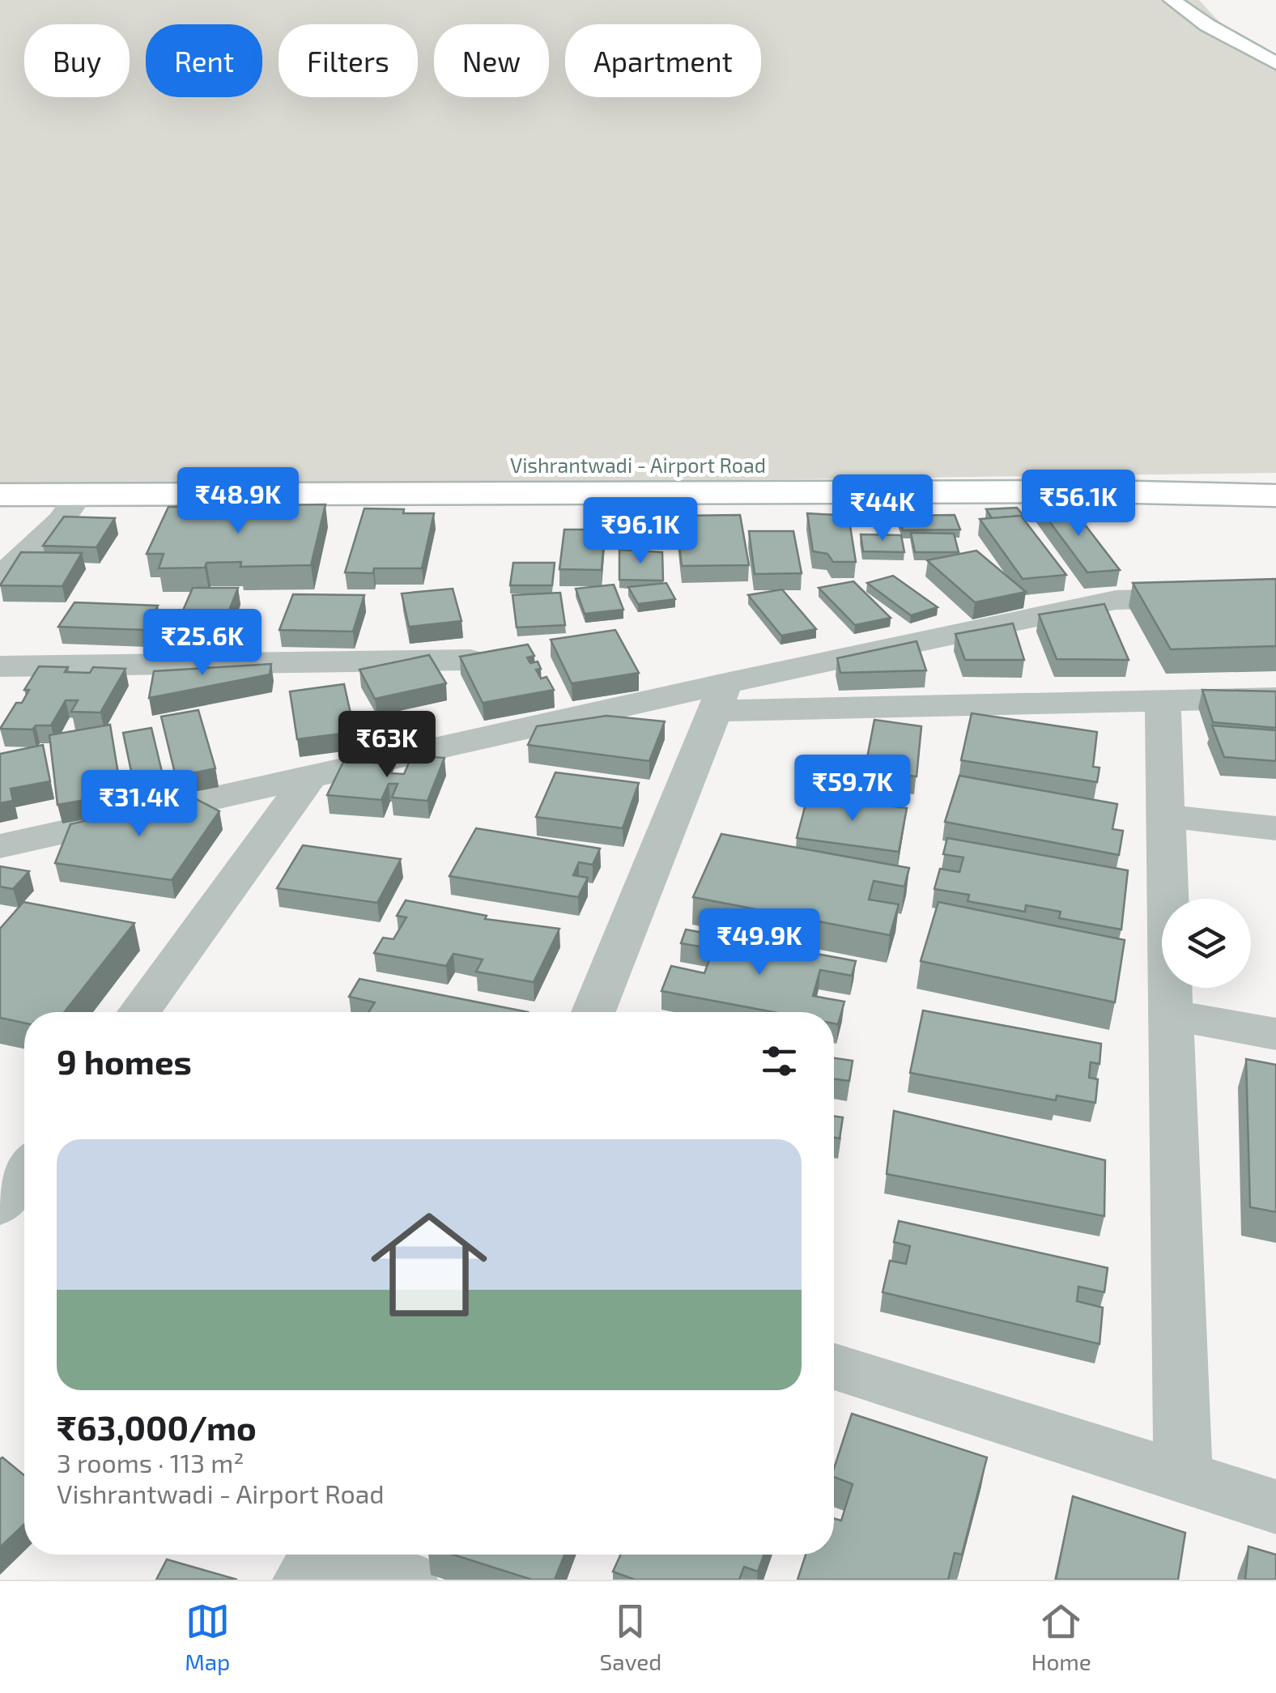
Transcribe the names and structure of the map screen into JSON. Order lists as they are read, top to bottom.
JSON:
{
  "streets": {
    "main road": ["Vishrantwadi - Airport Road"]
  },
  "page": {
    "chip": [
      "Buy",
      "Rent",
      "Filters",
      "New",
      "Apartment"
    ],
    "price": [
      "₹48.9K",
      "₹56.1K",
      "₹44K",
      "₹96.1K",
      "₹25.6K",
      "₹63K",
      "₹59.7K",
      "₹31.4K",
      "₹49.9K"
    ],
    "heading": "9 homes",
    "list": [
      {
        "name": "₹63,000/mo",
        "note": "3 rooms · 113 m² · Vishrantwadi - Airport Road"
      }
    ],
    "tabs": ["Map", "Saved", "Home"]
  }
}
